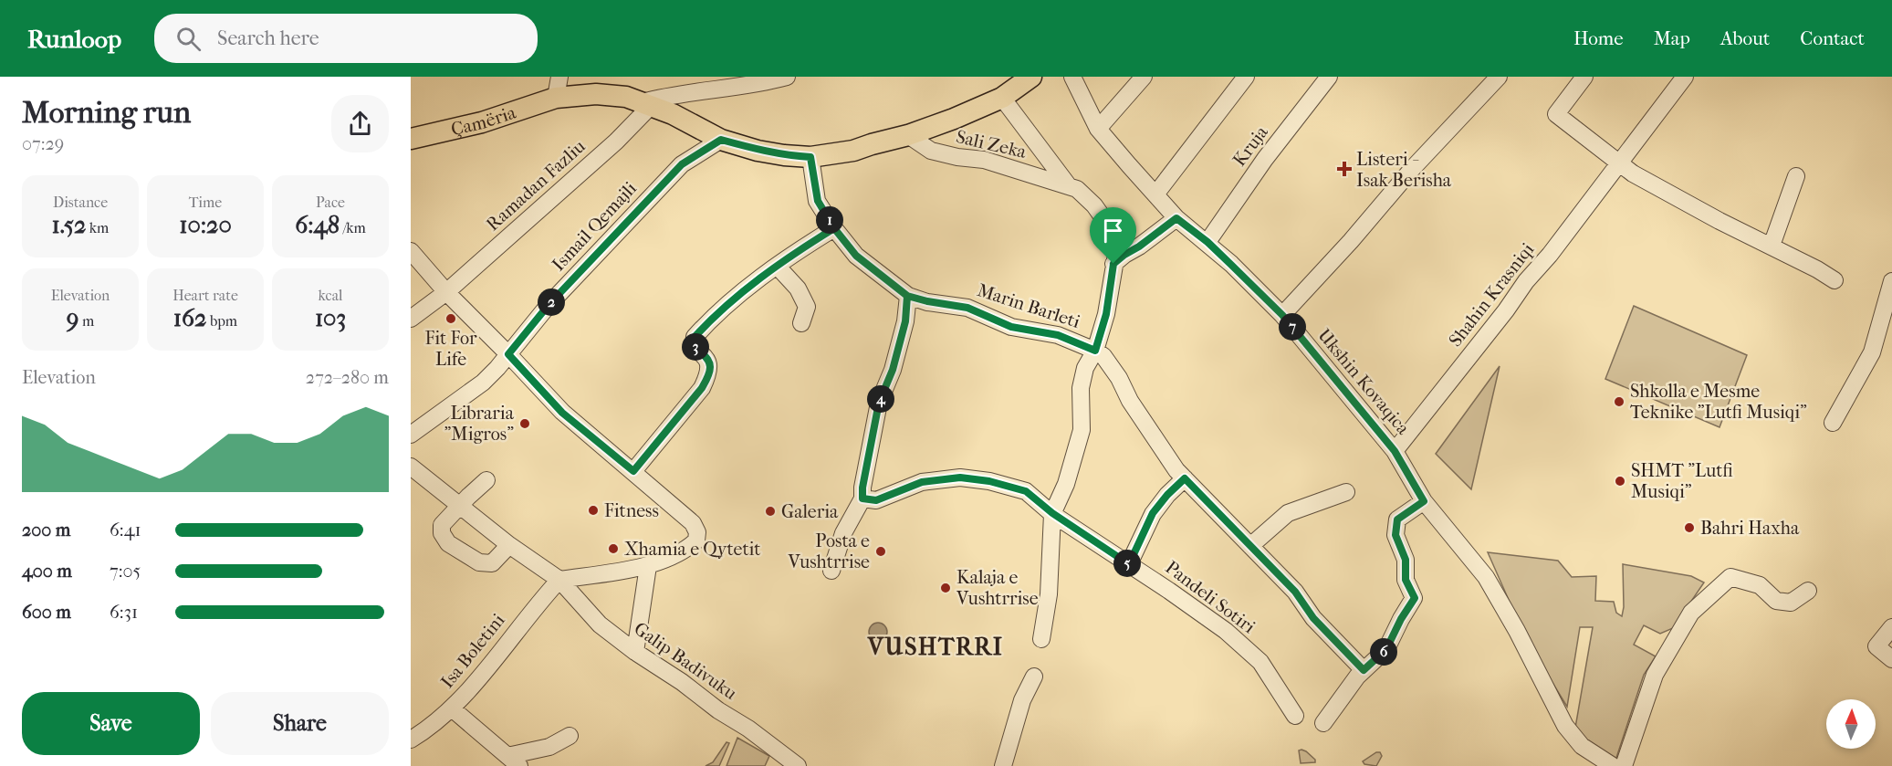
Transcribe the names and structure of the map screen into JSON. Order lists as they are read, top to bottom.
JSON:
{
  "streets": {
    "main road": ["Çamëria"],
    "street": [
      "Sali Zeka",
      "Kruja",
      "Ramadan Fazliu",
      "Ismail Qemajli",
      "Shahin Krasniqi",
      "Marin Barleti",
      "Ukshin Kovaqica",
      "Pandeli Sotiri",
      "Isa Boletini",
      "Galip Badivuku"
    ]
  },
  "crossings": [
    ["Çamëria", "Sali Zeka"],
    ["Çamëria", "Ramadan Fazliu"],
    ["Çamëria", "Ismail Qemajli"],
    ["Çamëria", "Marin Barleti"],
    ["Sali Zeka", "Marin Barleti"],
    ["Sali Zeka", "Pandeli Sotiri"],
    ["Kruja", "Ukshin Kovaqica"],
    ["Shahin Krasniqi", "Ukshin Kovaqica"],
    ["Isa Boletini", "Galip Badivuku"]
  ],
  "districts": ["VUSHTRRI"],
  "places": {
    "health": ["Listeri - Isak Berisha"],
    "other": [
      "Fit For Life",
      "Shkolla e Mesme Teknike \"Lutfi Musiqi\"",
      "Libraria \"Migros\"",
      "SHMT \"Lutfi Musiqi\"",
      "Fitness",
      "Galeria",
      "Bahri Haxha",
      "Xhamia e Qytetit",
      "Posta e Vushtrrise",
      "Kalaja e Vushtrrise"
    ]
  },
  "north": "top",
  "page": {
    "header": "Runloop",
    "search": "Search here",
    "nav": [
      "Home",
      "Map",
      "About",
      "Contact"
    ],
    "heading": ["Morning run", "07:29"],
    "stats": [
      ["Distance", "1.52 km"],
      ["Time", "10:20"],
      ["Pace", "6:48 /km"],
      ["Elevation", "9 m"],
      ["Heart rate", "162 bpm"],
      ["kcal", "103"]
    ],
    "pins": [
      "1",
      "2",
      "7",
      "3",
      "4",
      "5",
      "6"
    ],
    "chart": ["Elevation", "272–280 m"],
    "list": [
      {
        "name": "200 m",
        "note": "6:41"
      },
      {
        "name": "400 m",
        "note": "7:05"
      },
      {
        "name": "600 m",
        "note": "6:31"
      }
    ],
    "buttons": ["Save", "Share"]
  }
}
